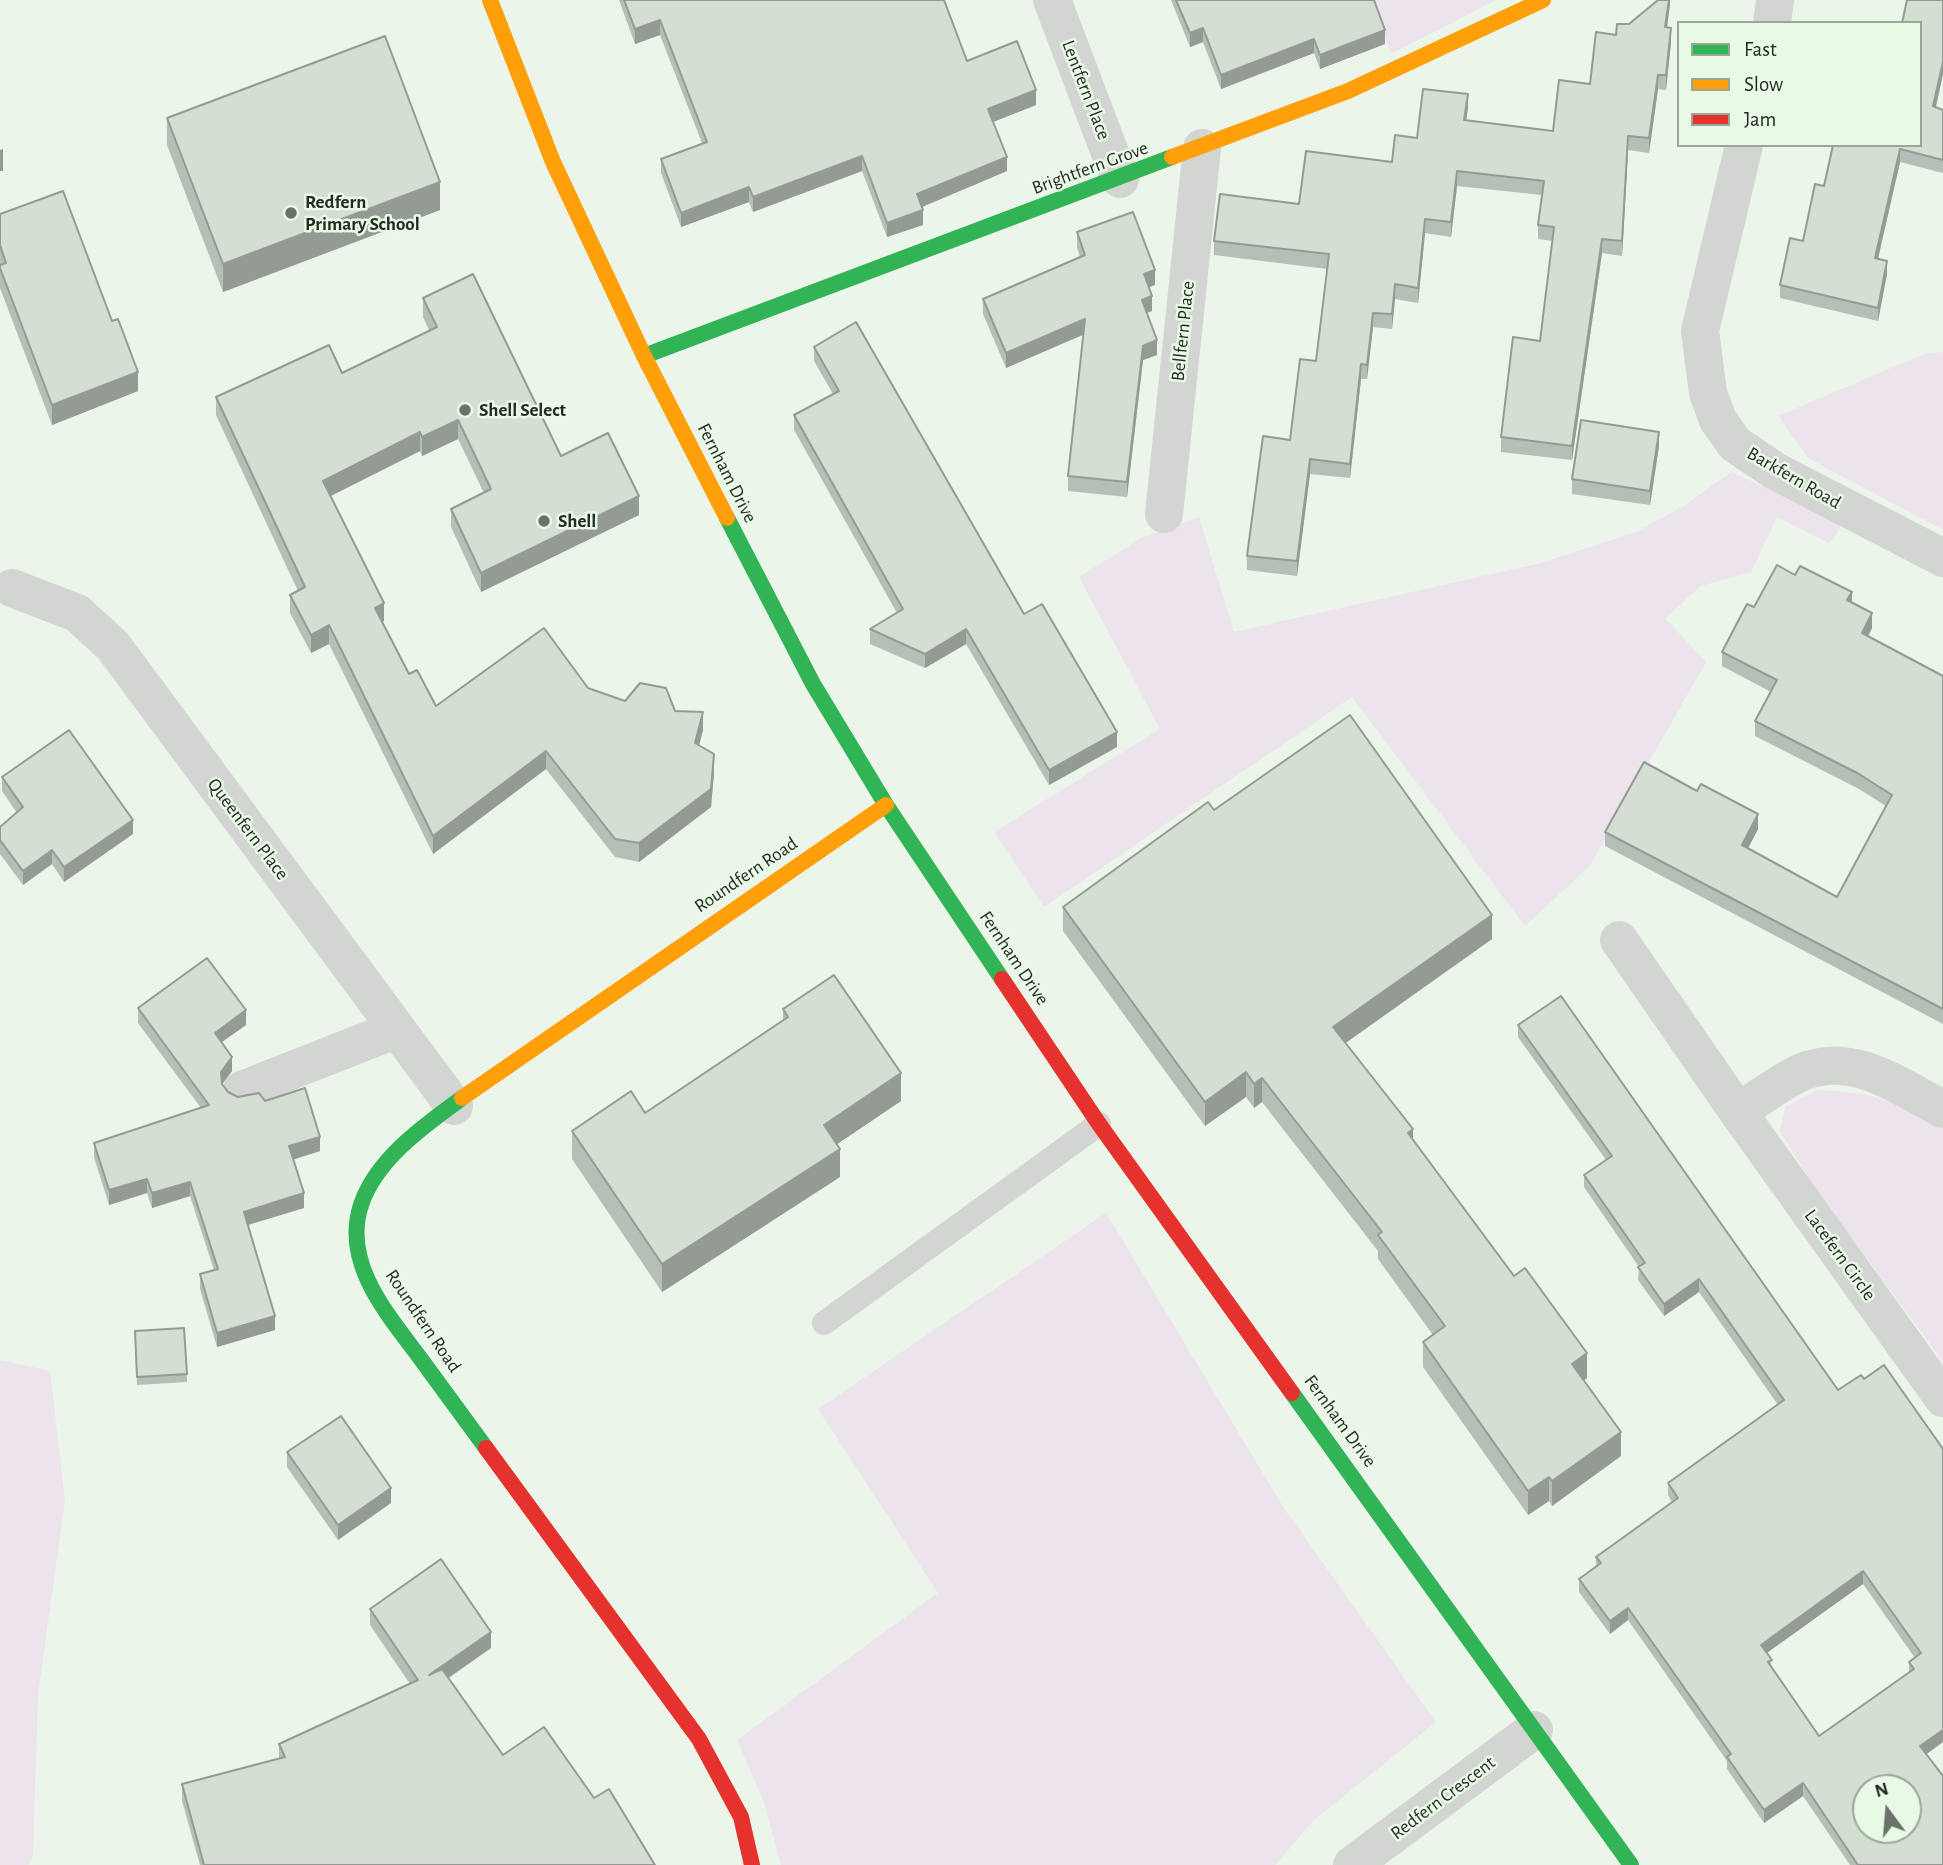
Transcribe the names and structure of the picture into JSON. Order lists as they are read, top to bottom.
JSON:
{
  "streets": {
    "street": [
      "Lentfern Place",
      "Brightfern Grove",
      "Bellfern Place",
      "Fernham Drive",
      "Barkfern Road",
      "Queenfern Place",
      "Roundfern Road",
      "Lacefern Circle",
      "Redfern Crescent"
    ]
  },
  "crossings": [
    ["Lentfern Place", "Brightfern Grove"],
    ["Brightfern Grove", "Bellfern Place"],
    ["Brightfern Grove", "Fernham Drive"],
    ["Fernham Drive", "Roundfern Road"],
    ["Fernham Drive", "Redfern Crescent"],
    ["Queenfern Place", "Roundfern Road"]
  ],
  "places": ["Redfern Primary School", "Shell Select", "Shell"],
  "legend": ["Fast", "Slow", "Jam"],
  "north": "top"
}
